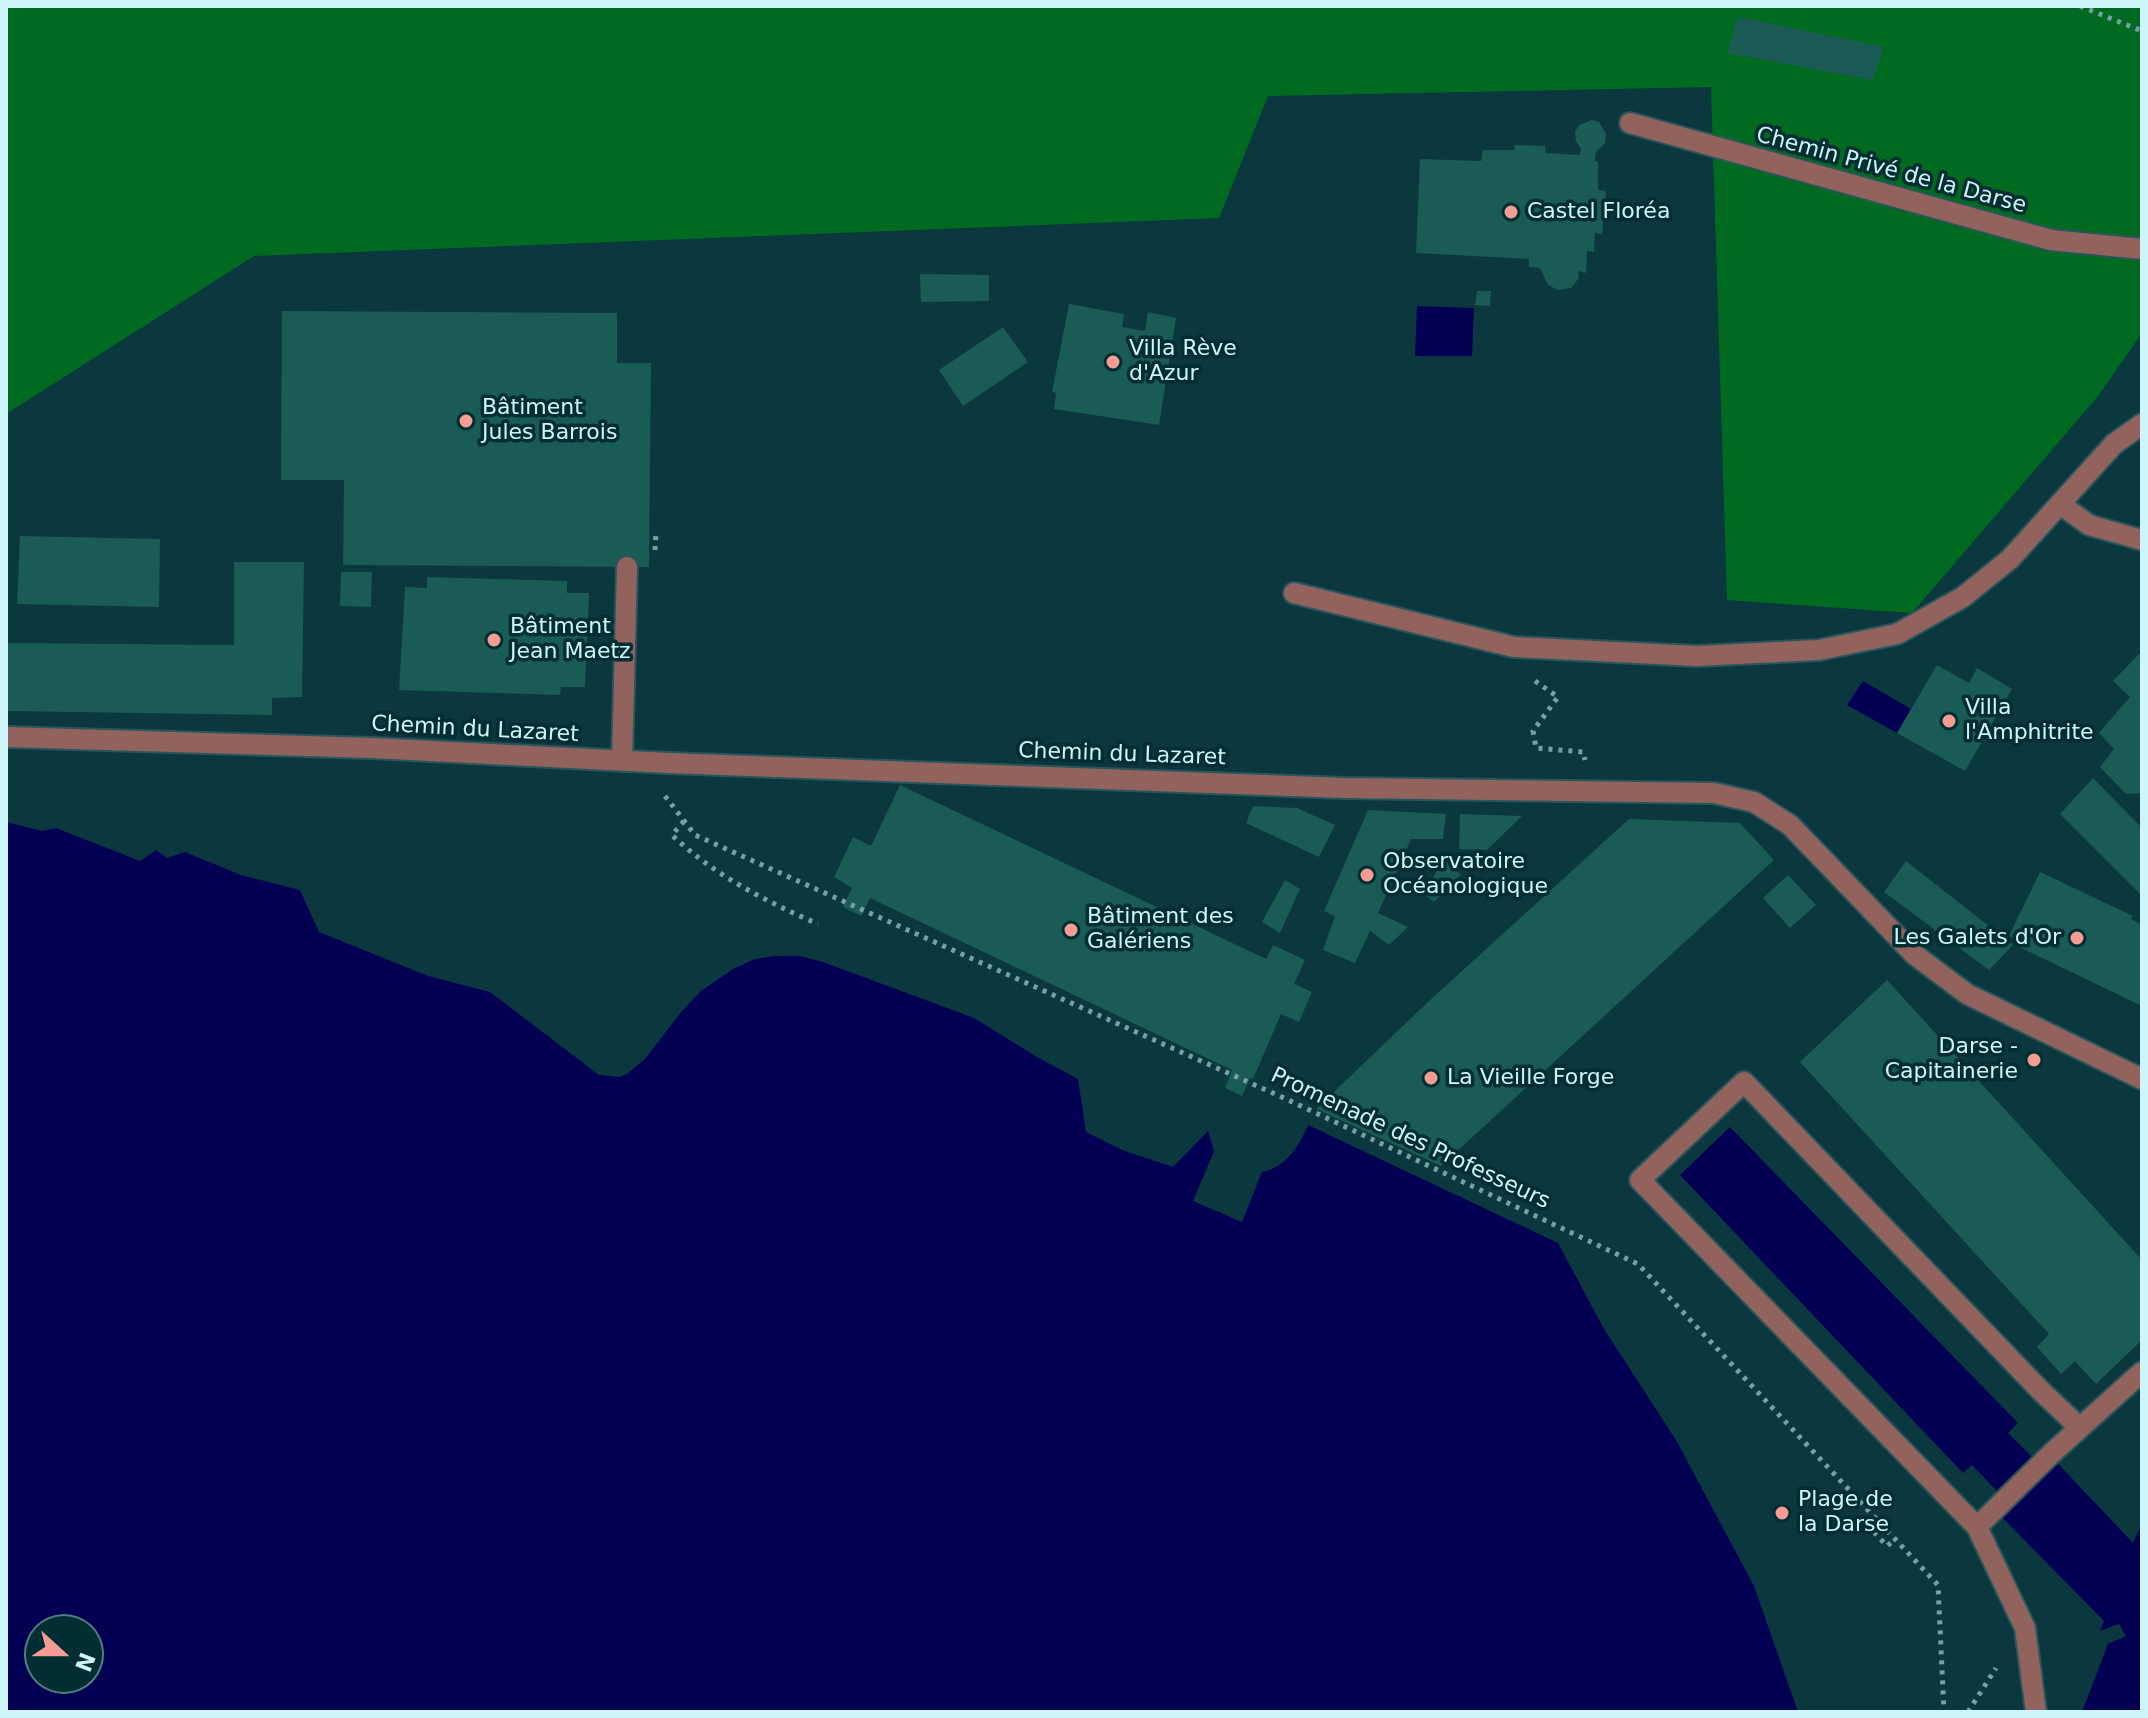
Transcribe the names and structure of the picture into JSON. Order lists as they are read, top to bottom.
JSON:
{
  "streets": {
    "street": ["Chemin Privé de la Darse", "Chemin du Lazaret"],
    "path": ["Promenade des Professeurs"]
  },
  "places": [
    "Castel Floréa",
    "Villa Rève d'Azur",
    "Bâtiment Jules Barrois",
    "Bâtiment Jean Maetz",
    "Villa l'Amphitrite",
    "Observatoire Océanologique",
    "Bâtiment des Galériens",
    "Les Galets d'Or",
    "Darse - Capitainerie",
    "La Vieille Forge",
    "Plage de la Darse"
  ],
  "north": "right"
}
